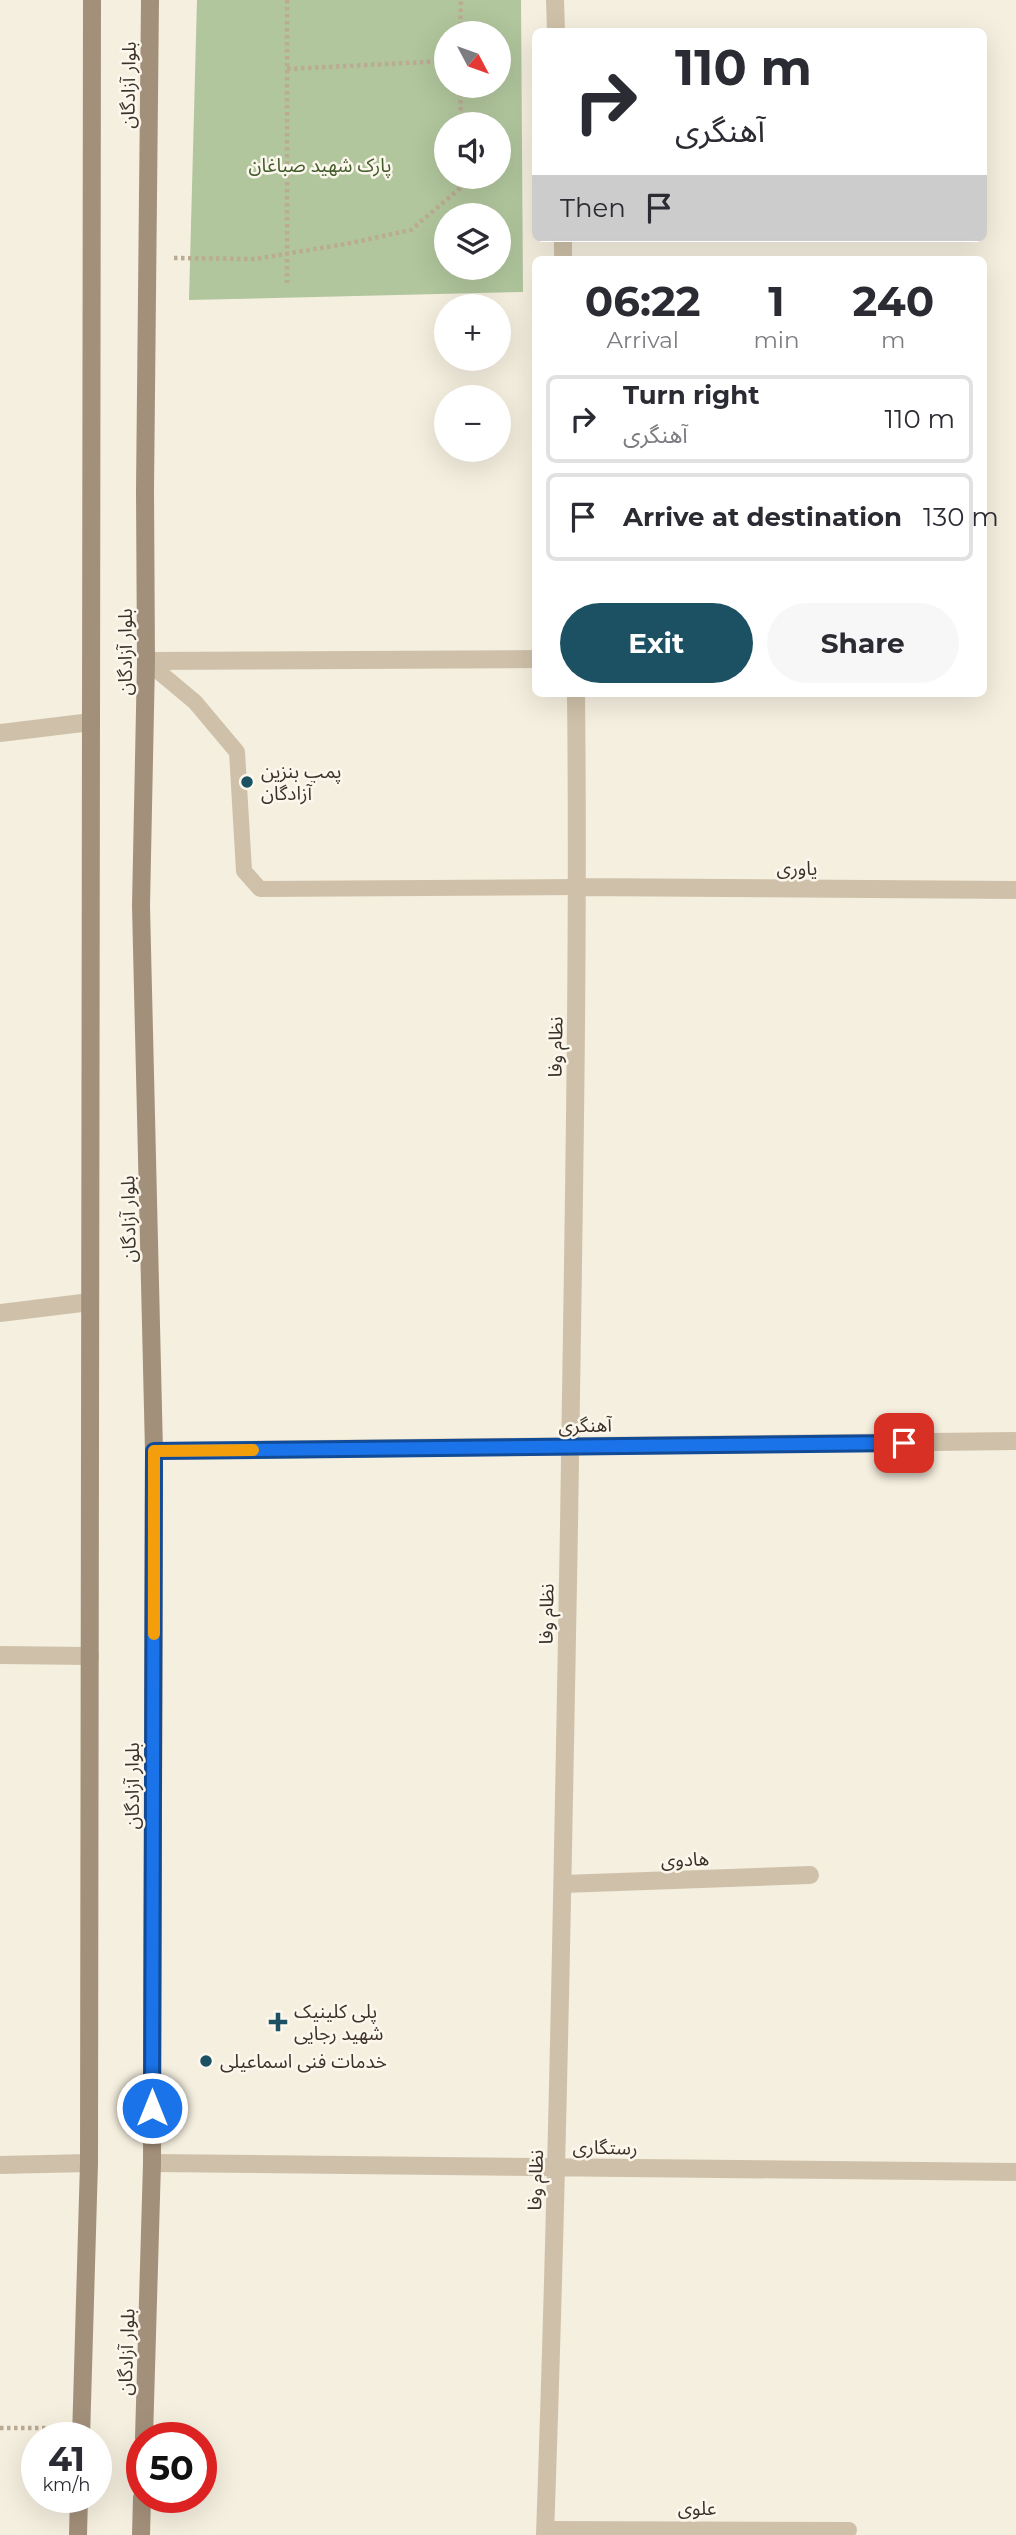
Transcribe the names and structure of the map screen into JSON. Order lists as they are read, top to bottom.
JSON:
{
  "streets": {
    "main road": ["بلوار آزادگان"],
    "street": [
      "یاوری",
      "نظام وفا",
      "آهنگری",
      "هادوی",
      "رستگاری"
    ],
    "lane": ["علوی"]
  },
  "crossings": [
    ["بلوار آزادگان", "آهنگری"],
    ["بلوار آزادگان", "رستگاری"],
    ["یاوری", "نظام وفا"],
    ["نظام وفا", "آهنگری"],
    ["نظام وفا", "هادوی"],
    ["نظام وفا", "رستگاری"],
    ["نظام وفا", "علوی"]
  ],
  "parks": ["پارک شهید صباغان"],
  "places": {
    "other": ["پمپ بنزین آزادگان", "خدمات فنی اسماعیلی"],
    "health": ["پلی کلینیک شهید رجایی"]
  },
  "north": "bottom right",
  "page": {
    "map_buttons": ["+", "−"],
    "turn": ["110 m", "آهنگری"],
    "then": "Then",
    "eta": [
      "06:22",
      "Arrival",
      "1",
      "min",
      "240",
      "m"
    ],
    "list": [
      {
        "name": "Turn right",
        "note": "آهنگری",
        "value": "110 m"
      },
      {
        "name": "Arrive at destination",
        "value": "130 m"
      }
    ],
    "buttons": ["Exit", "Share"],
    "speed": "41 km/h",
    "limit": "50"
  }
}
